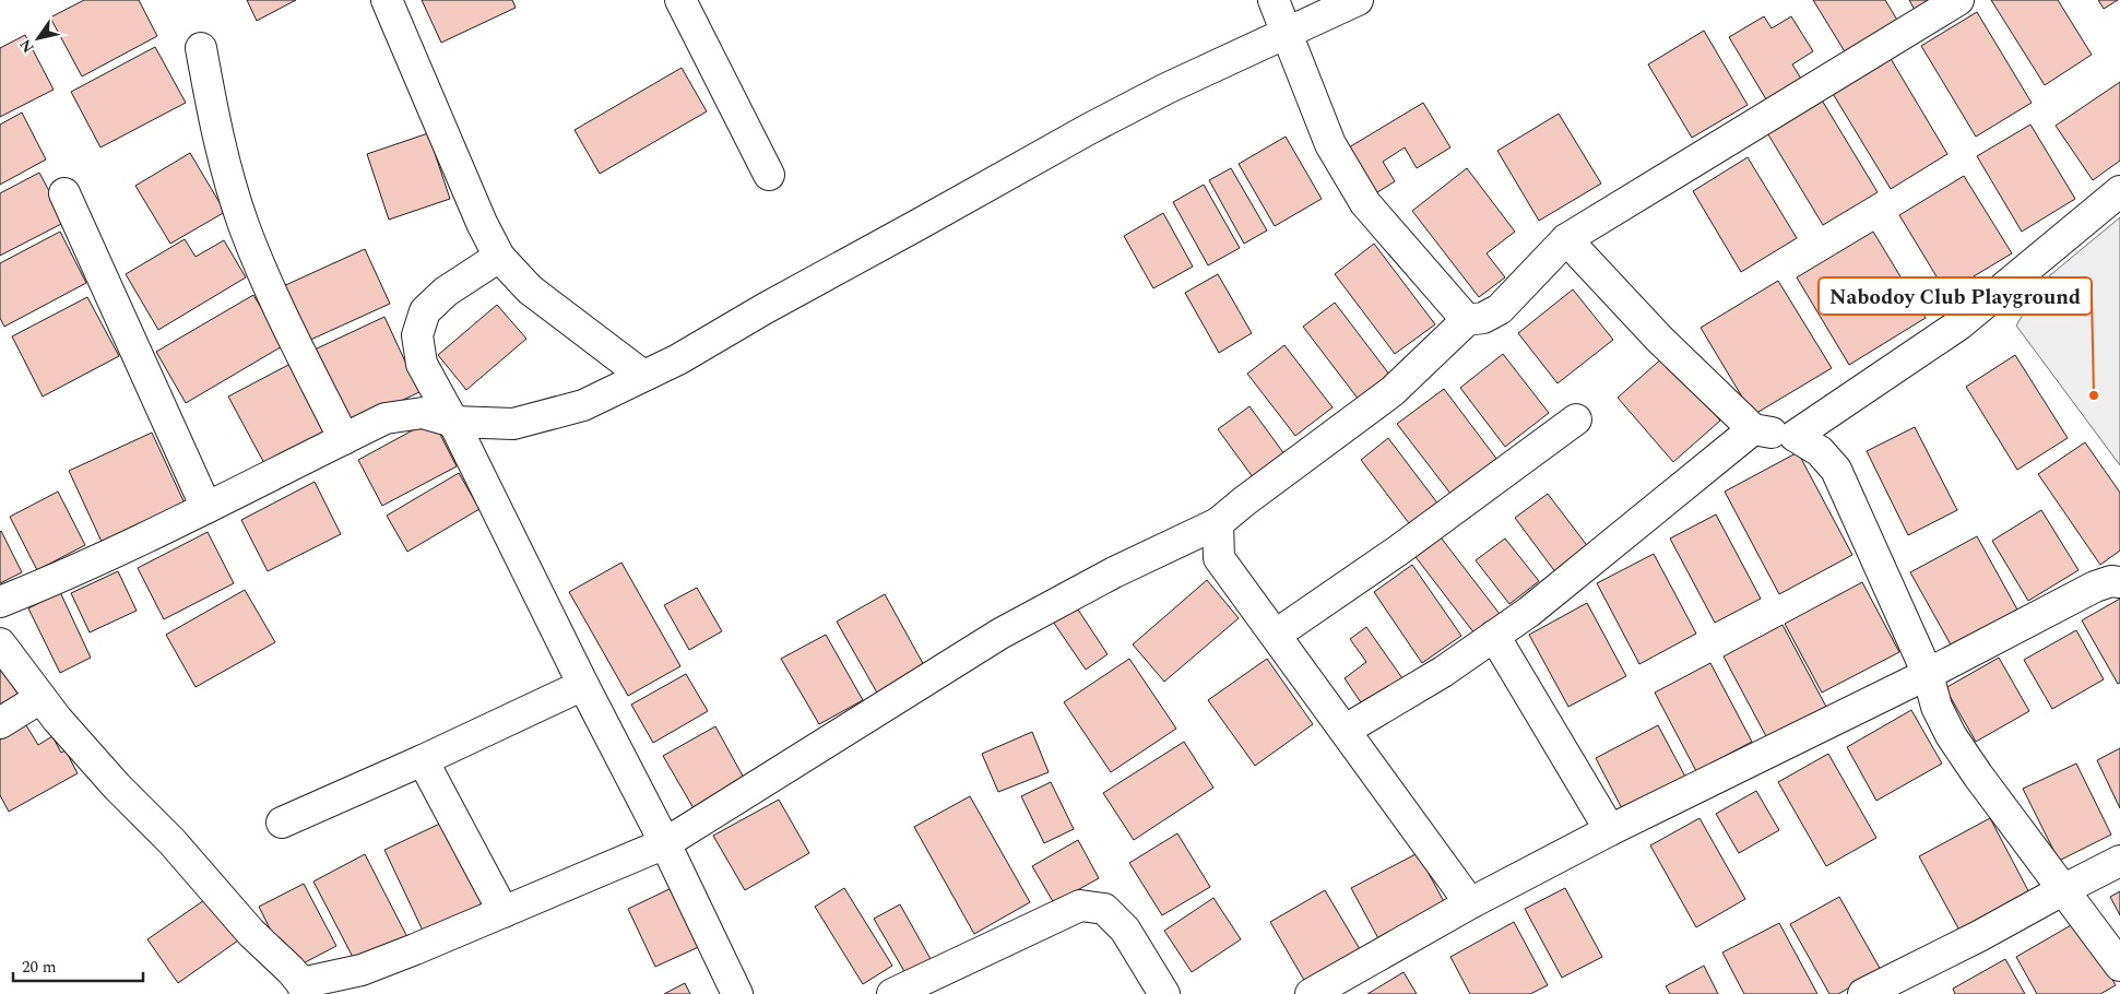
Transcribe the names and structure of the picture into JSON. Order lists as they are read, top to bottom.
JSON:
{
  "places": ["Nabodoy Club Playground"],
  "scale_bar": "20 m",
  "north": "bottom left"
}
